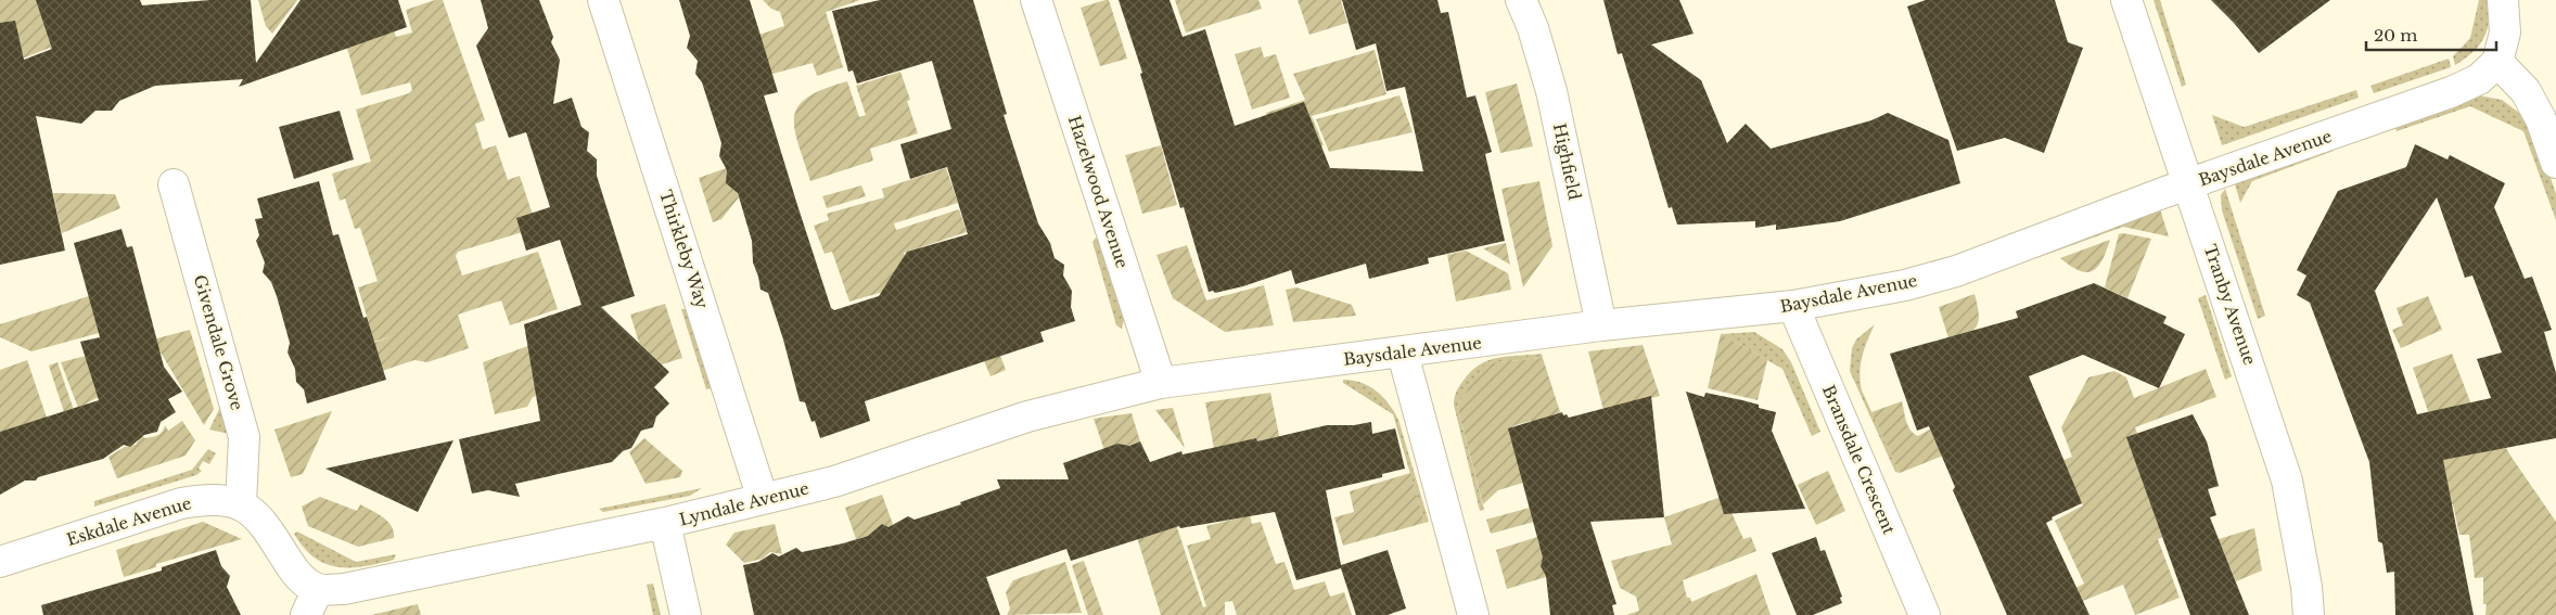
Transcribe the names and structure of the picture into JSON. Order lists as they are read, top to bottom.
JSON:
{
  "streets": {
    "street": [
      "Baysdale Avenue",
      "Highfield",
      "Hazelwood Avenue",
      "Thirkleby Way",
      "Tranby Avenue",
      "Givendale Grove",
      "Bransdale Crescent",
      "Lyndale Avenue",
      "Eskdale Avenue"
    ]
  },
  "crossings": [
    ["Baysdale Avenue", "Highfield"],
    ["Baysdale Avenue", "Hazelwood Avenue"],
    ["Baysdale Avenue", "Tranby Avenue"],
    ["Baysdale Avenue", "Bransdale Crescent"],
    ["Baysdale Avenue", "Lyndale Avenue"],
    ["Hazelwood Avenue", "Lyndale Avenue"],
    ["Thirkleby Way", "Lyndale Avenue"],
    ["Givendale Grove", "Eskdale Avenue"],
    ["Lyndale Avenue", "Eskdale Avenue"]
  ],
  "scale_bar": "20 m"
}
